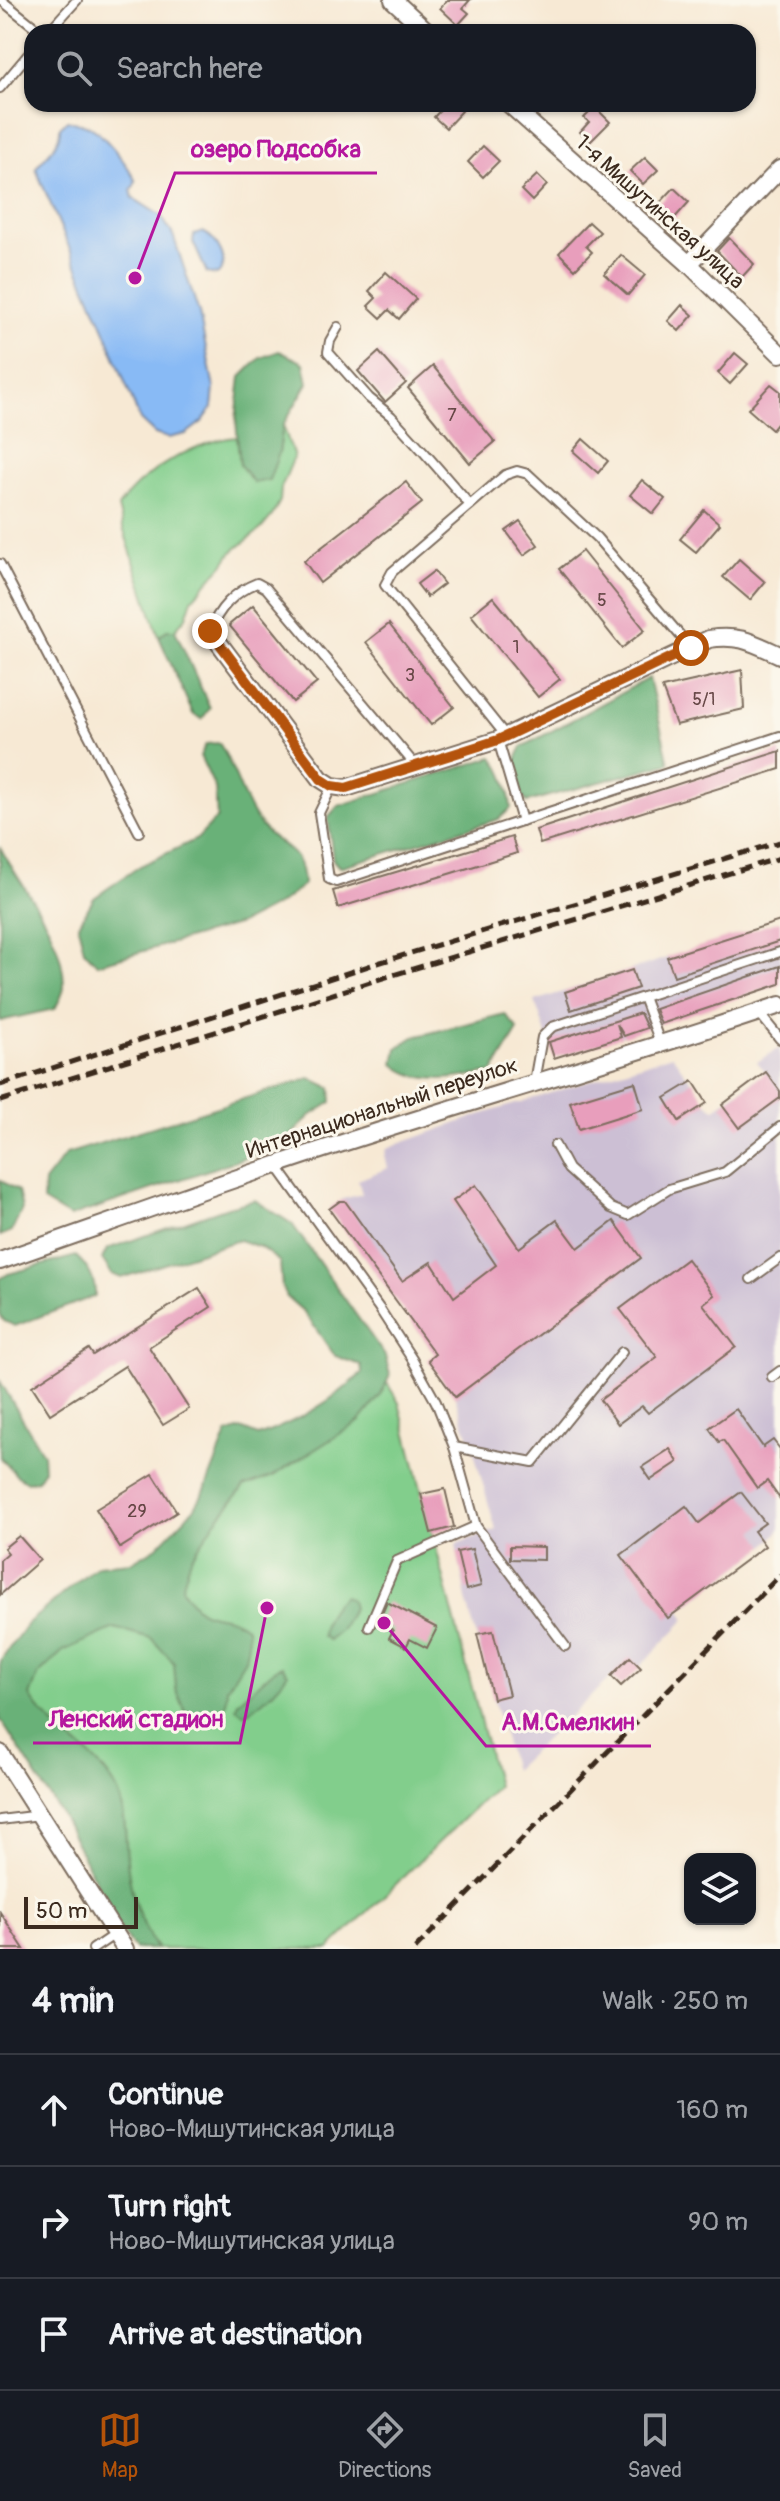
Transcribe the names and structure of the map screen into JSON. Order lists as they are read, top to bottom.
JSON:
{
  "streets": {
    "street": ["1-я Мишутинская улица", "Интернациональный переулок"]
  },
  "places": ["озеро Подсобка", "Ленский стадион", "А.М.Смелкин"],
  "house_numbers": [
    "7",
    "5",
    "1",
    "3",
    "5/1",
    "29"
  ],
  "scale_bar": "50 m",
  "page": {
    "search": "Search here",
    "scale": "50 m",
    "heading": ["4 min", "Walk · 250 m"],
    "list": [
      ["Continue", "Ново-Мишутинская улица", "160 m"],
      ["Turn right", "Ново-Мишутинская улица", "90 m"],
      "Arrive at destination"
    ],
    "nav": ["Map", "Directions", "Saved"]
  }
}
